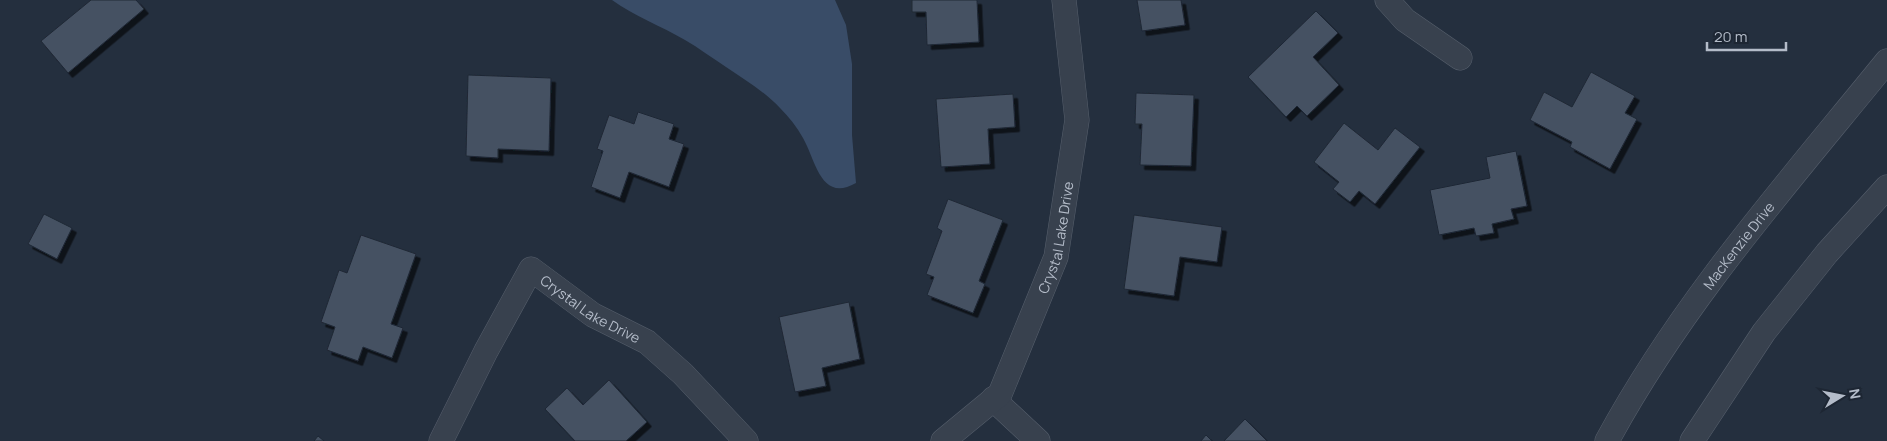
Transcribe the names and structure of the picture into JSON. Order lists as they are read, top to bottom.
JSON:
{
  "streets": {
    "street": ["Crystal Lake Drive", "MacKenzie Drive"]
  },
  "scale_bar": "20 m",
  "north": "right"
}
